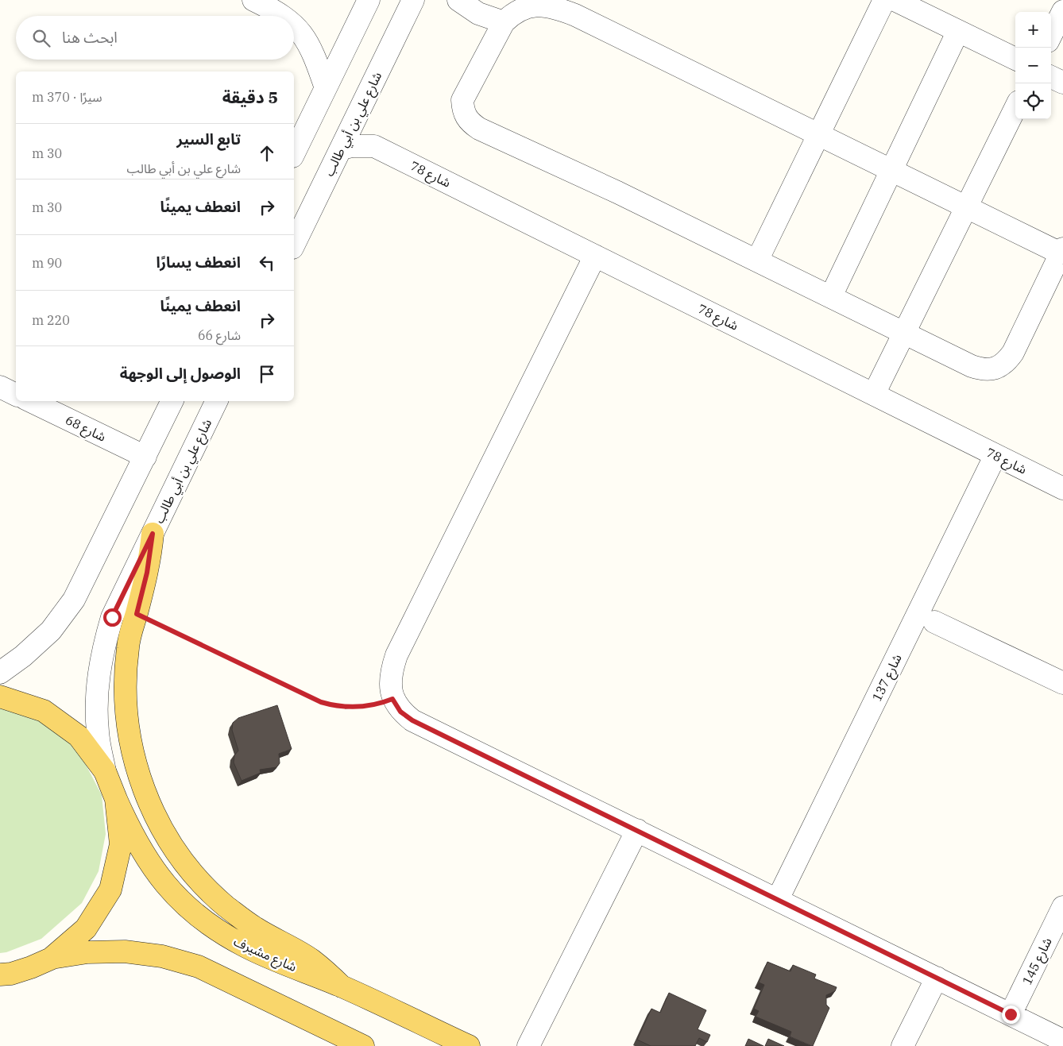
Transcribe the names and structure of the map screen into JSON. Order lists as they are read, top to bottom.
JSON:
{
  "streets": {
    "main road": ["شارع مشيرف"],
    "street": [
      "شارع علي بن أبي طالب",
      "شارع 78",
      "شارع 68",
      "شارع 137",
      "شارع 145"
    ]
  },
  "crossings": [
    ["شارع علي بن أبي طالب", "شارع 78"],
    ["شارع 78", "شارع 137"]
  ],
  "page": {
    "map_buttons": ["+", "−"],
    "search": "ابحث هنا",
    "heading": ["5 دقيقة", "سيرًا · 370 m"],
    "list": [
      ["تابع السير", "شارع علي بن أبي طالب", "30 m"],
      ["انعطف يمينًا", "30 m"],
      ["انعطف يسارًا", "90 m"],
      ["انعطف يمينًا", "شارع 66", "220 m"],
      "الوصول إلى الوجهة"
    ]
  }
}
